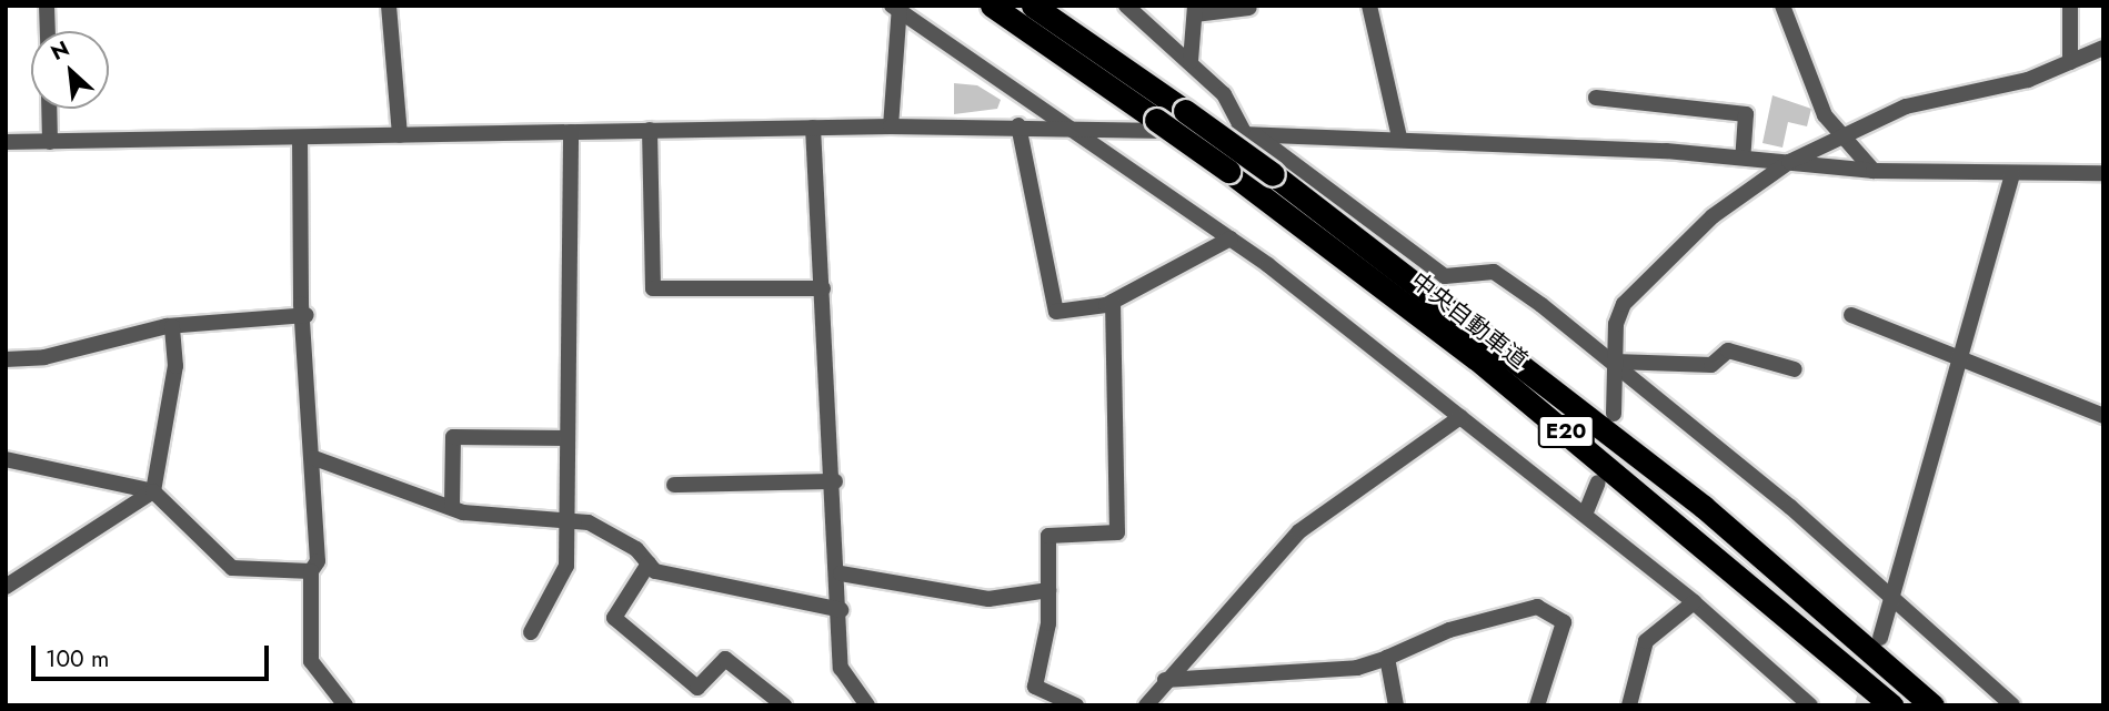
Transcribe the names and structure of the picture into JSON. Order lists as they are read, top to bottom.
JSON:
{
  "streets": {
    "highway": ["中央自動車道", "E20"]
  },
  "scale_bar": "100 m",
  "north": "top left"
}
